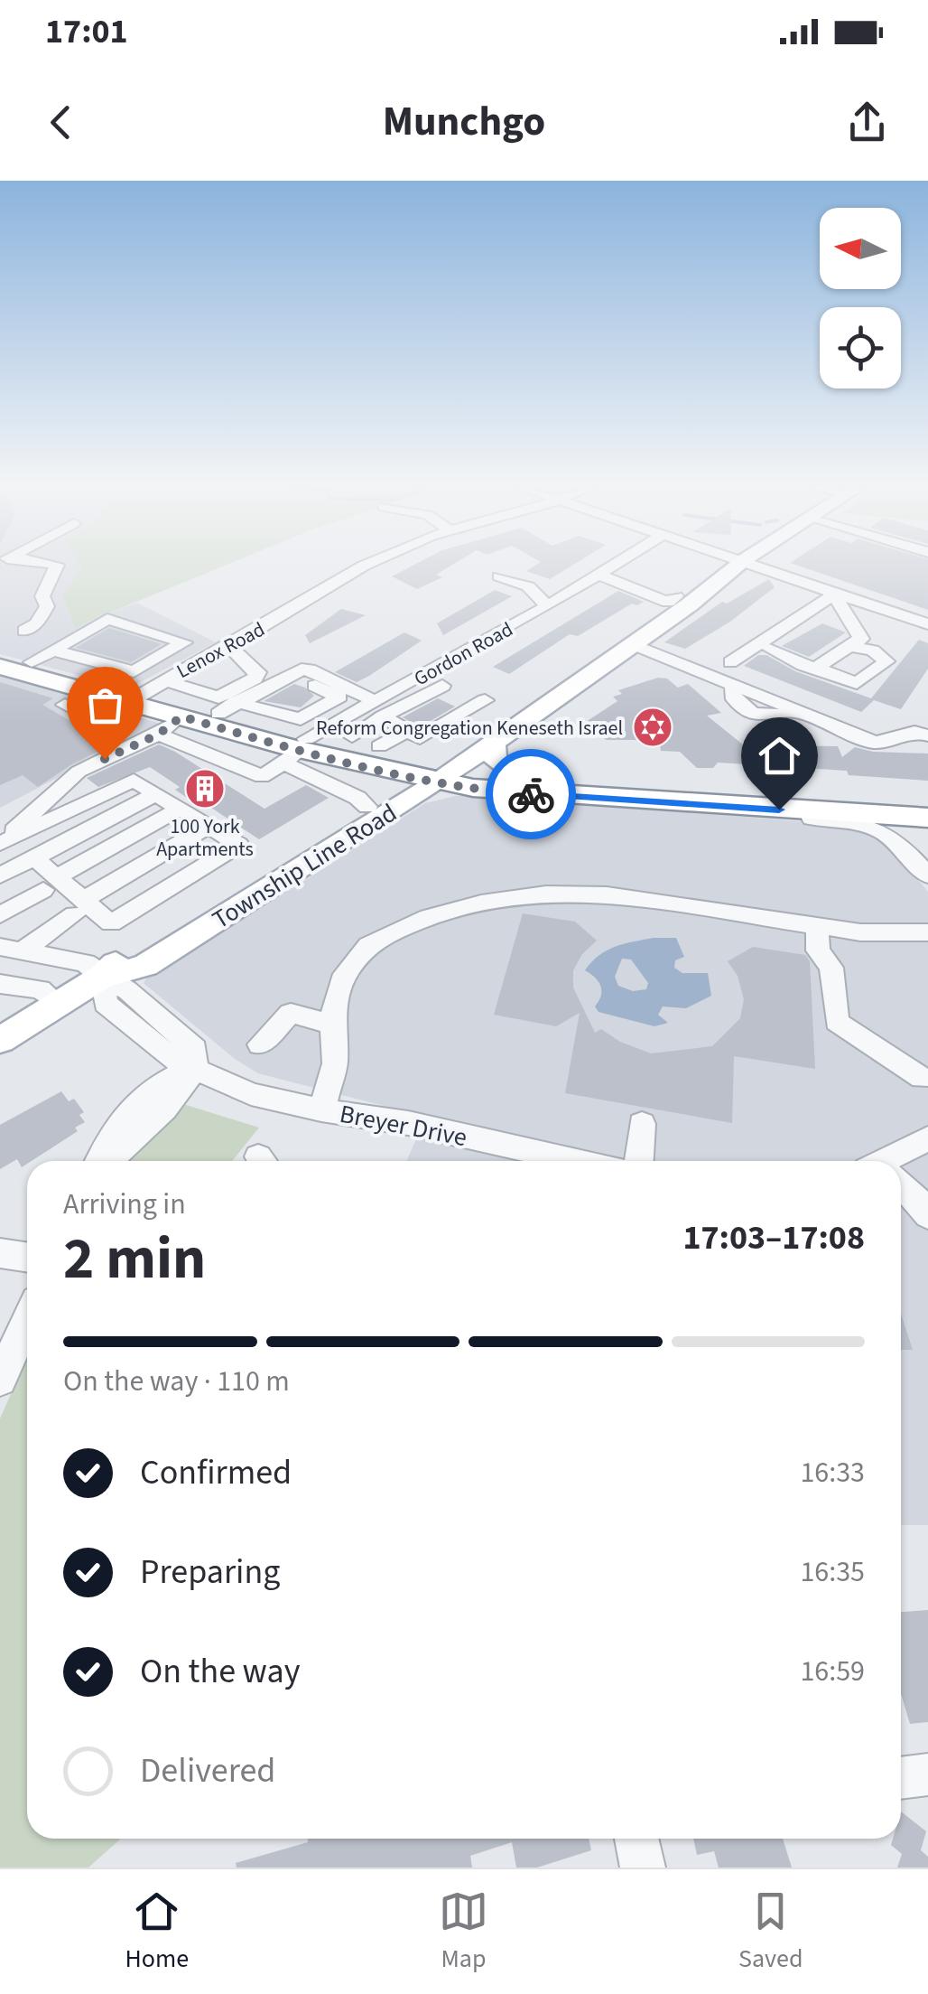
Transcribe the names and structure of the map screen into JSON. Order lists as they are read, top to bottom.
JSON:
{
  "streets": {
    "main road": ["Township Line Road"],
    "street": ["Lenox Road", "Gordon Road", "Breyer Drive"]
  },
  "crossings": [
    ["Township Line Road", "Breyer Drive"]
  ],
  "places": {
    "synagogue": ["Reform Congregation Keneseth Israel"],
    "building": ["100 York Apartments"]
  },
  "north": "left",
  "page": {
    "status": "17:01",
    "header": "Munchgo",
    "heading": ["2 min", "Arriving in", "17:03–17:08"],
    "bar": "On the way · 110 m",
    "list": [
      ["Confirmed", "16:33"],
      ["Preparing", "16:35"],
      ["On the way", "16:59"],
      "Delivered"
    ],
    "tabs": ["Home", "Map", "Saved"]
  }
}
